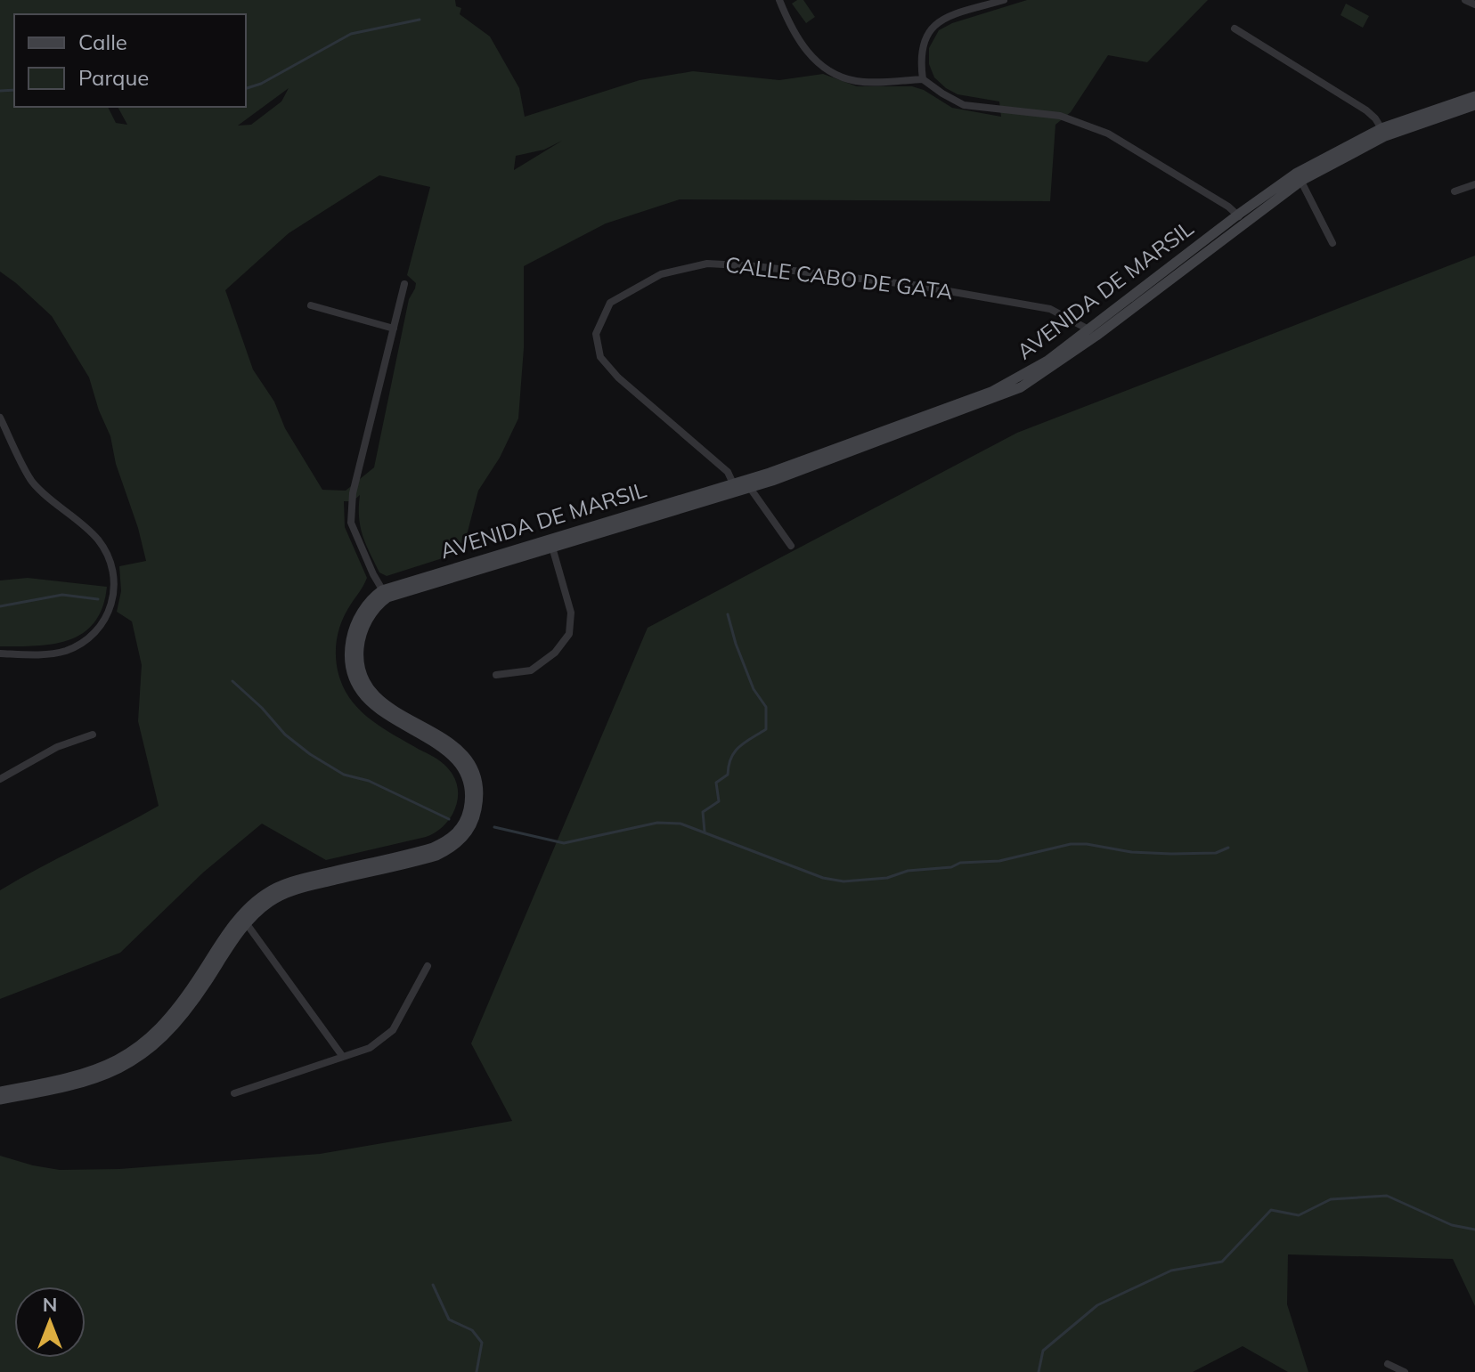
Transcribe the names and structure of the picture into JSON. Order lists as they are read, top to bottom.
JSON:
{
  "streets": {
    "street": ["CALLE CABO DE GATA", "AVENIDA DE MARSIL"]
  },
  "crossings": [
    ["CALLE CABO DE GATA", "AVENIDA DE MARSIL"]
  ],
  "legend": ["Calle", "Parque"],
  "north": "top"
}
